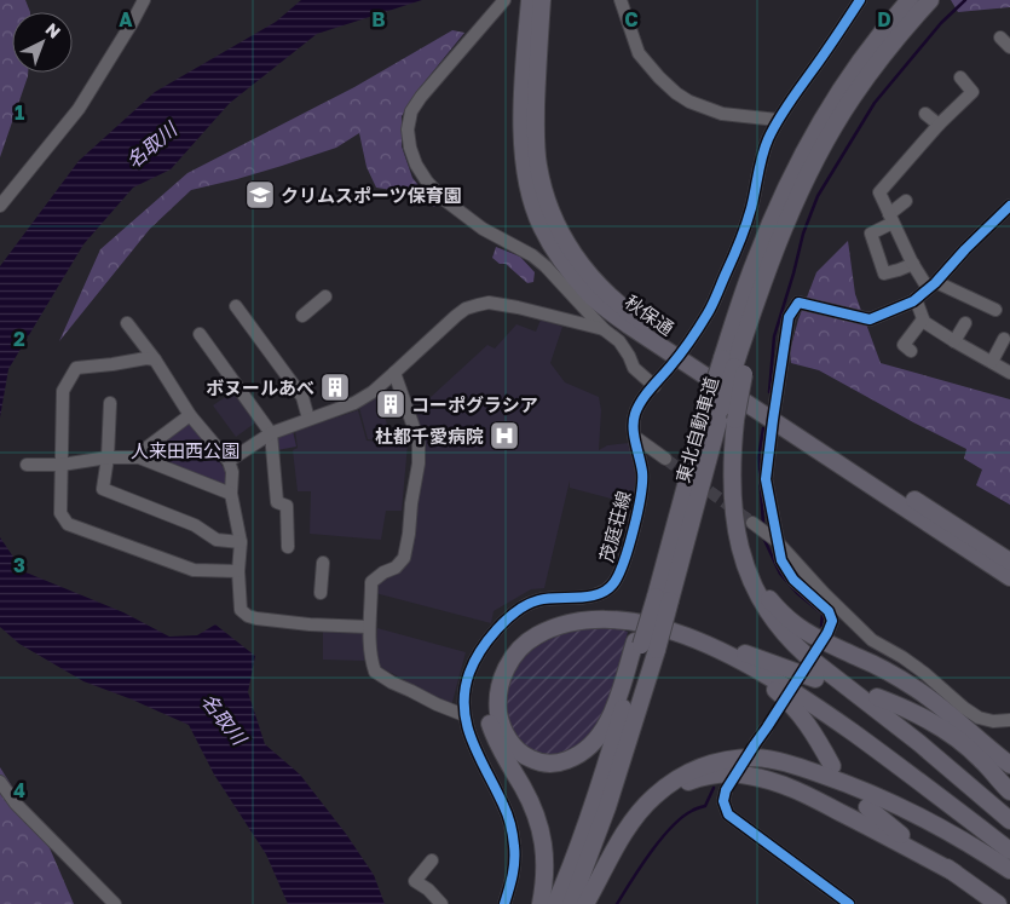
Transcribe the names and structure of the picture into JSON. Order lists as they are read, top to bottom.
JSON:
{
  "streets": {
    "highway": ["秋保通", "東北自動車道"],
    "street": ["茂庭荘線"]
  },
  "crossings": [
    ["秋保通", "茂庭荘線"]
  ],
  "water": ["名取川"],
  "parks": ["人来田西公園"],
  "places": {
    "school or university": ["クリムスポーツ保育園"],
    "building": ["ボヌールあべ", "コーポグラシア"],
    "hospital": ["杜都千愛病院"]
  },
  "north": "top right",
  "grid": {
    "columns": [
      "A",
      "B",
      "C",
      "D"
    ],
    "rows": [
      "1",
      "2",
      "3",
      "4"
    ]
  }
}
